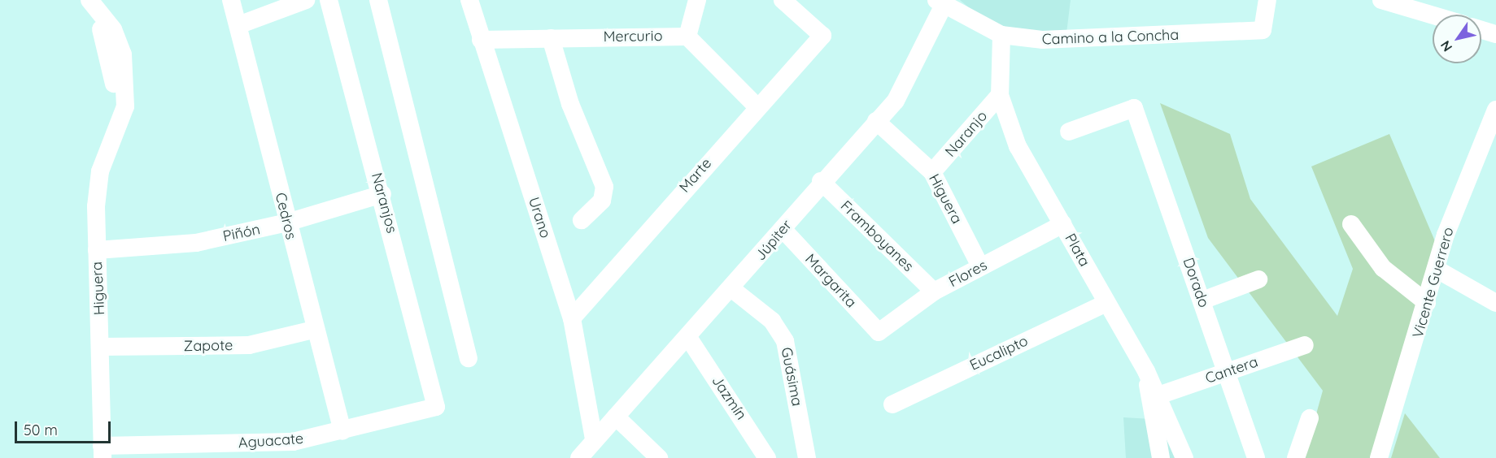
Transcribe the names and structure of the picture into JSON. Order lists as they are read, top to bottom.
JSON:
{
  "streets": {
    "street": [
      "Mercurio",
      "Camino a la Concha",
      "Naranjo",
      "Marte",
      "Higuera",
      "Naranjos",
      "Cedros",
      "Urano",
      "Piñón",
      "Framboyanes",
      "Júpiter",
      "Plata",
      "Flores",
      "Margarita",
      "Dorado",
      "Vicente Guerrero",
      "Zapote",
      "Eucalipto",
      "Cantera",
      "Guásima",
      "Jazmín",
      "Aguacate"
    ]
  },
  "crossings": [
    ["Mercurio", "Urano"],
    ["Camino a la Concha", "Júpiter"],
    ["Camino a la Concha", "Plata"],
    ["Naranjo", "Higuera"],
    ["Naranjo", "Plata"],
    ["Marte", "Urano"],
    ["Higuera", "Piñón"],
    ["Higuera", "Júpiter"],
    ["Higuera", "Flores"],
    ["Higuera", "Zapote"],
    ["Higuera", "Aguacate"],
    ["Naranjos", "Piñón"],
    ["Naranjos", "Aguacate"],
    ["Cedros", "Piñón"],
    ["Cedros", "Zapote"],
    ["Cedros", "Aguacate"],
    ["Urano", "Júpiter"],
    ["Framboyanes", "Júpiter"],
    ["Framboyanes", "Flores"],
    ["Júpiter", "Margarita"],
    ["Júpiter", "Guásima"],
    ["Júpiter", "Jazmín"],
    ["Plata", "Flores"],
    ["Plata", "Eucalipto"],
    ["Plata", "Cantera"],
    ["Flores", "Margarita"],
    ["Dorado", "Cantera"]
  ],
  "scale_bar": "50 m",
  "north": "bottom left"
}
